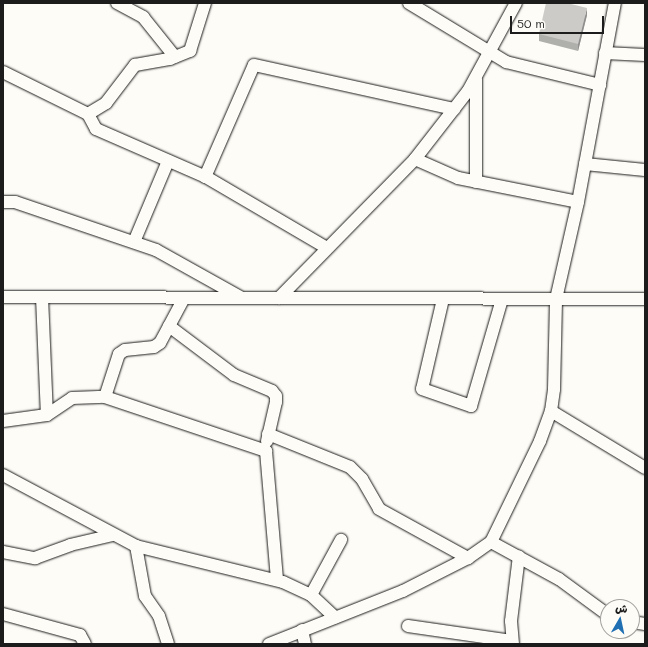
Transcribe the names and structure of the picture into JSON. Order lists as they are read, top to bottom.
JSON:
{
  "scale_bar": "50 m",
  "north": "top"
}
